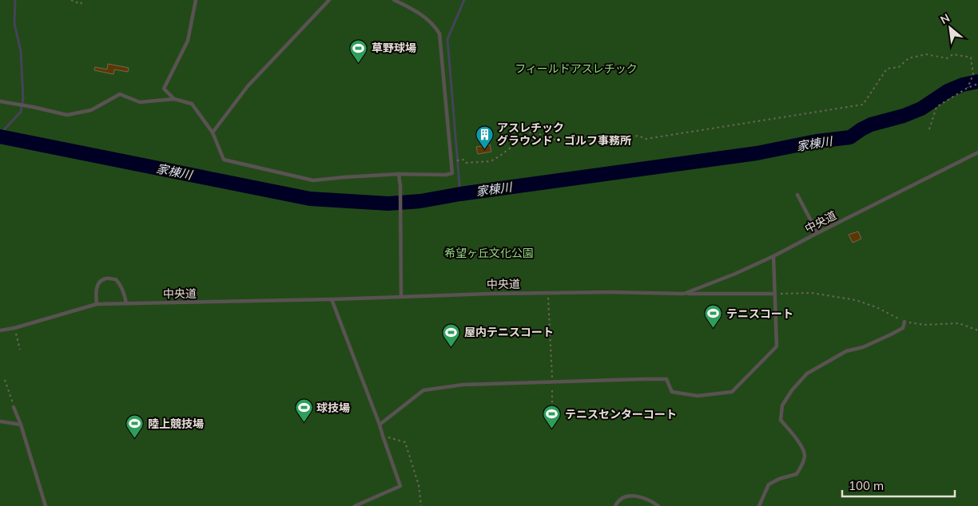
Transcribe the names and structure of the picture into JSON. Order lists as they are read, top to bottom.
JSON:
{
  "streets": {
    "lane": ["中央道"]
  },
  "water": ["家棟川"],
  "parks": ["フィールドアスレチック", "希望ヶ丘文化公園"],
  "places": {
    "sports": [
      "草野球場",
      "テニスコート",
      "屋内テニスコート",
      "球技場",
      "テニスセンターコート",
      "陸上競技場"
    ],
    "building": ["アスレチック グラウンド・ゴルフ事務所"]
  },
  "scale_bar": "100 m",
  "north": "top left"
}
